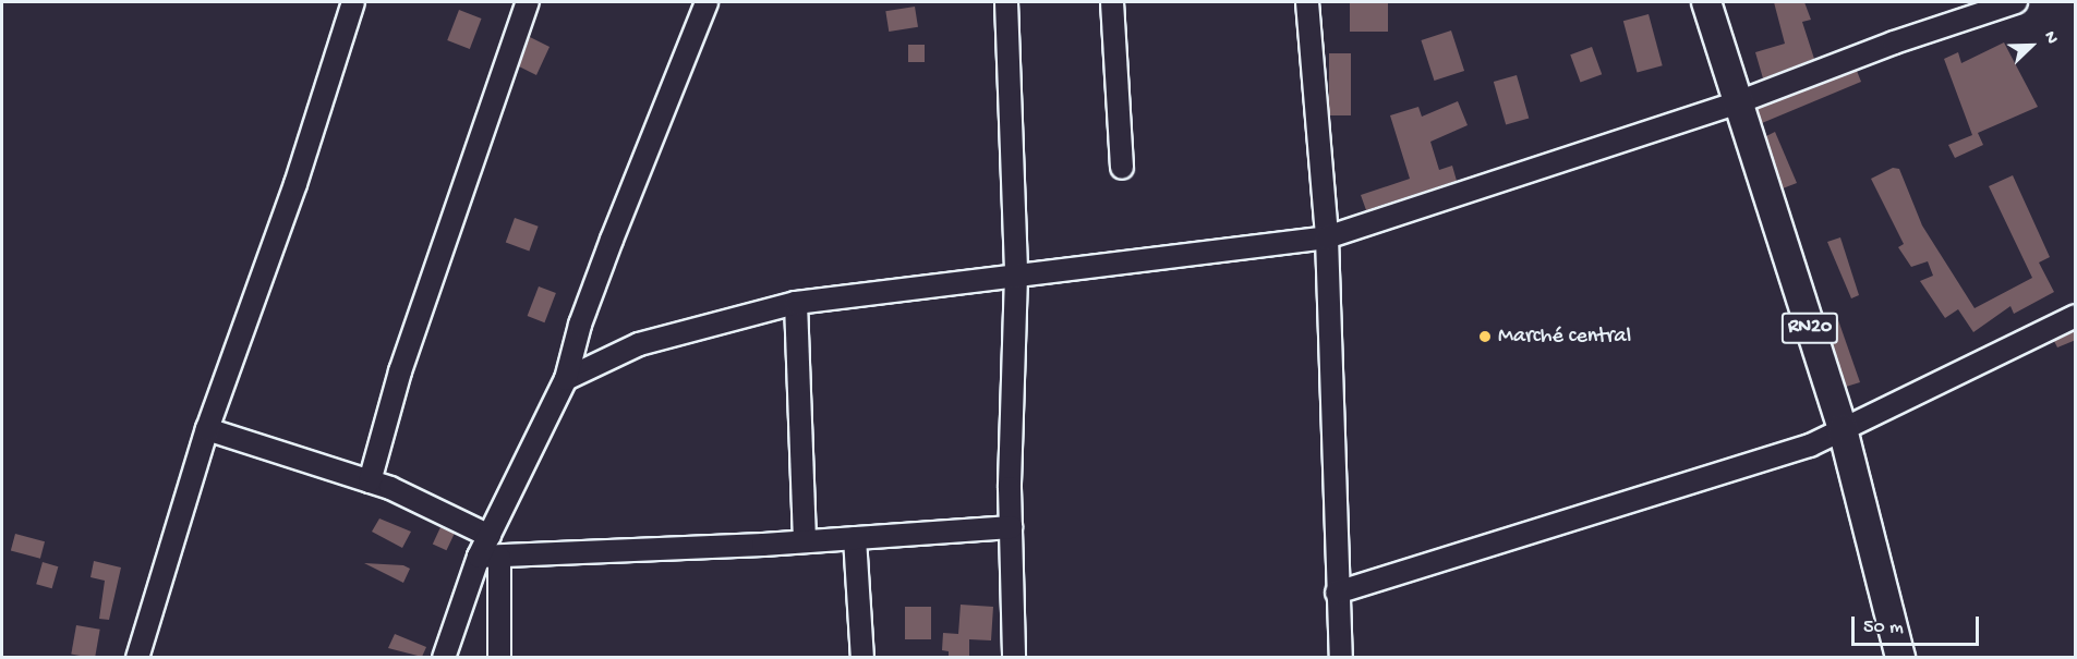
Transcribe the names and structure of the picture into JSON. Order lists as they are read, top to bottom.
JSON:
{
  "streets": {
    "main road": ["RN20"]
  },
  "places": ["Marché central"],
  "scale_bar": "50 m",
  "north": "top right"
}
